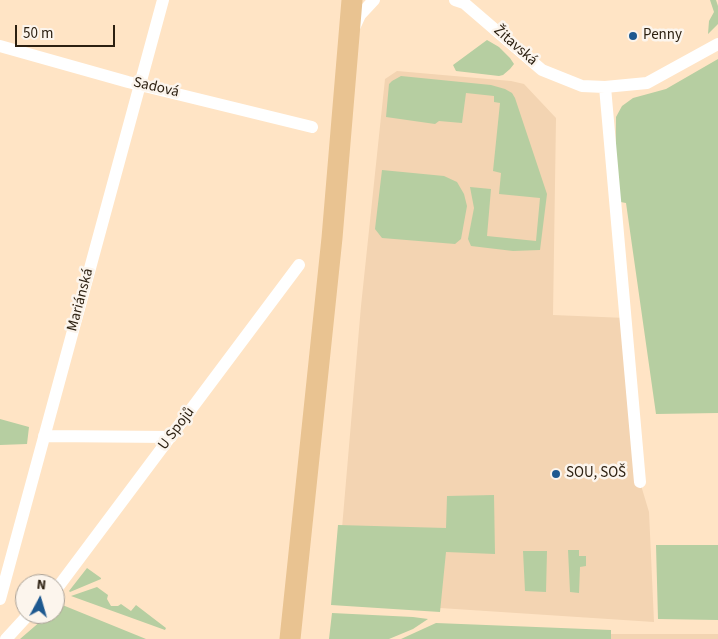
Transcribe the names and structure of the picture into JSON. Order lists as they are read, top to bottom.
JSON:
{
  "streets": {
    "street": [
      "Žitavská",
      "Sadová",
      "Mariánská",
      "U Spojů"
    ]
  },
  "crossings": [
    ["Sadová", "Mariánská"]
  ],
  "places": ["Penny", "SOU, SOŠ"],
  "scale_bar": "50 m",
  "north": "top"
}
